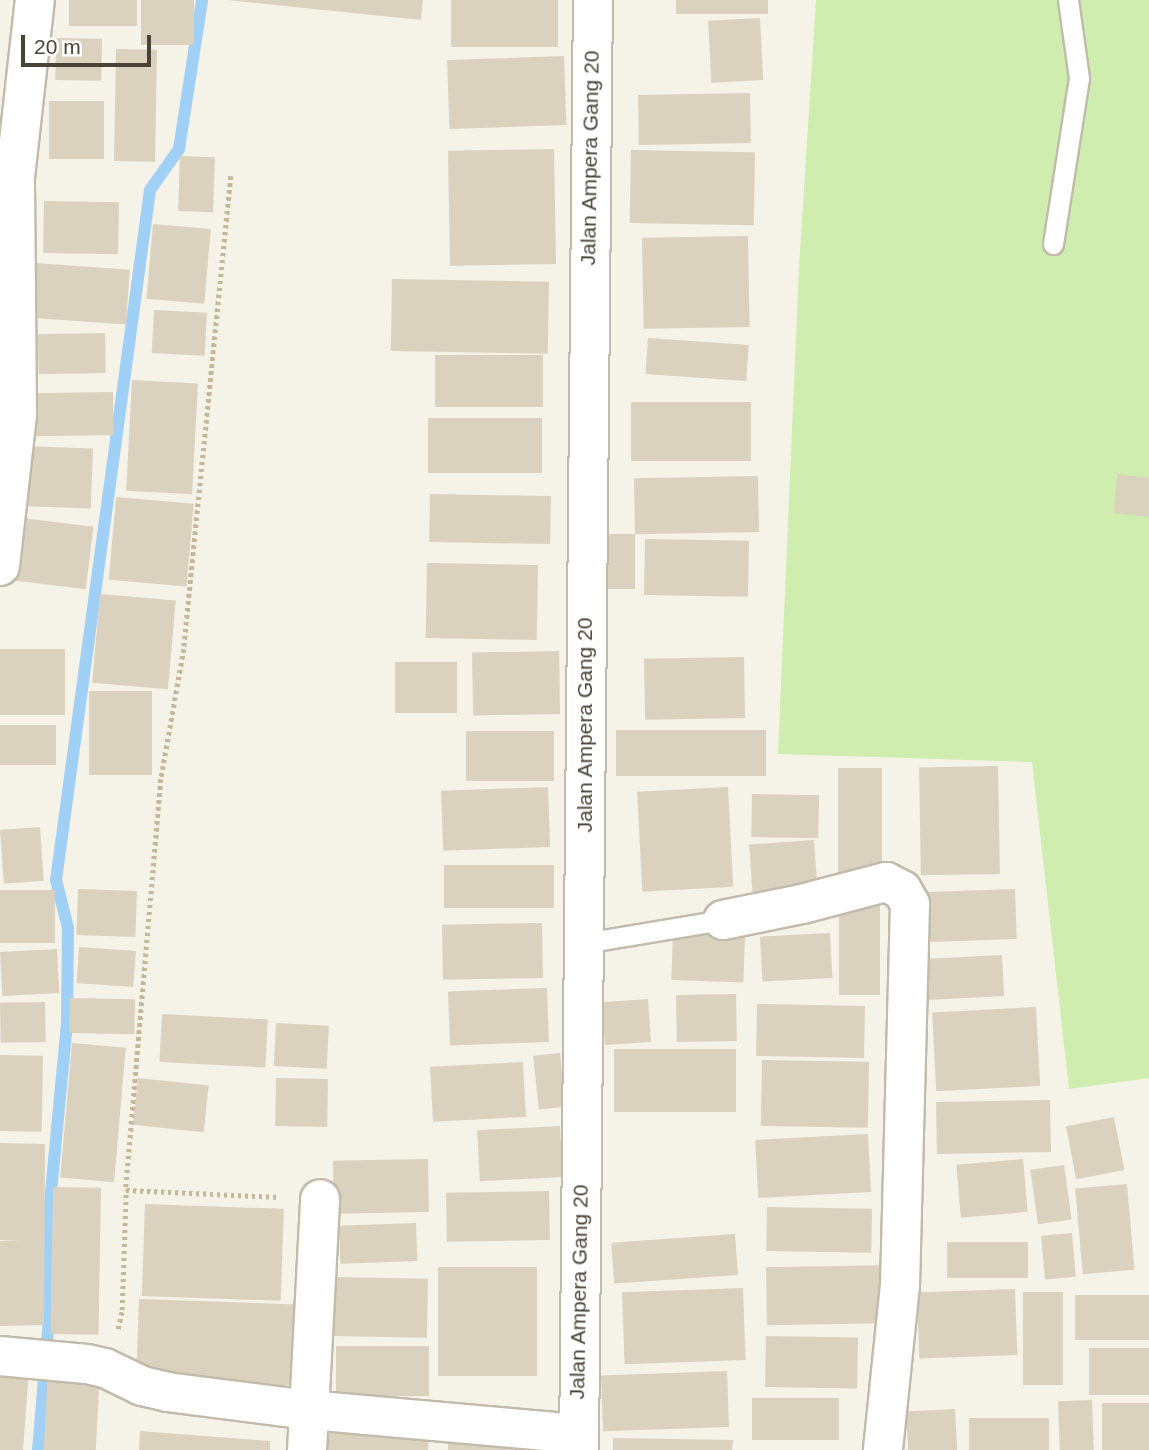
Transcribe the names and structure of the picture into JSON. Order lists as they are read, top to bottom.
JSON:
{
  "streets": {
    "street": ["Jalan Ampera Gang 20"]
  },
  "scale_bar": "20 m"
}
